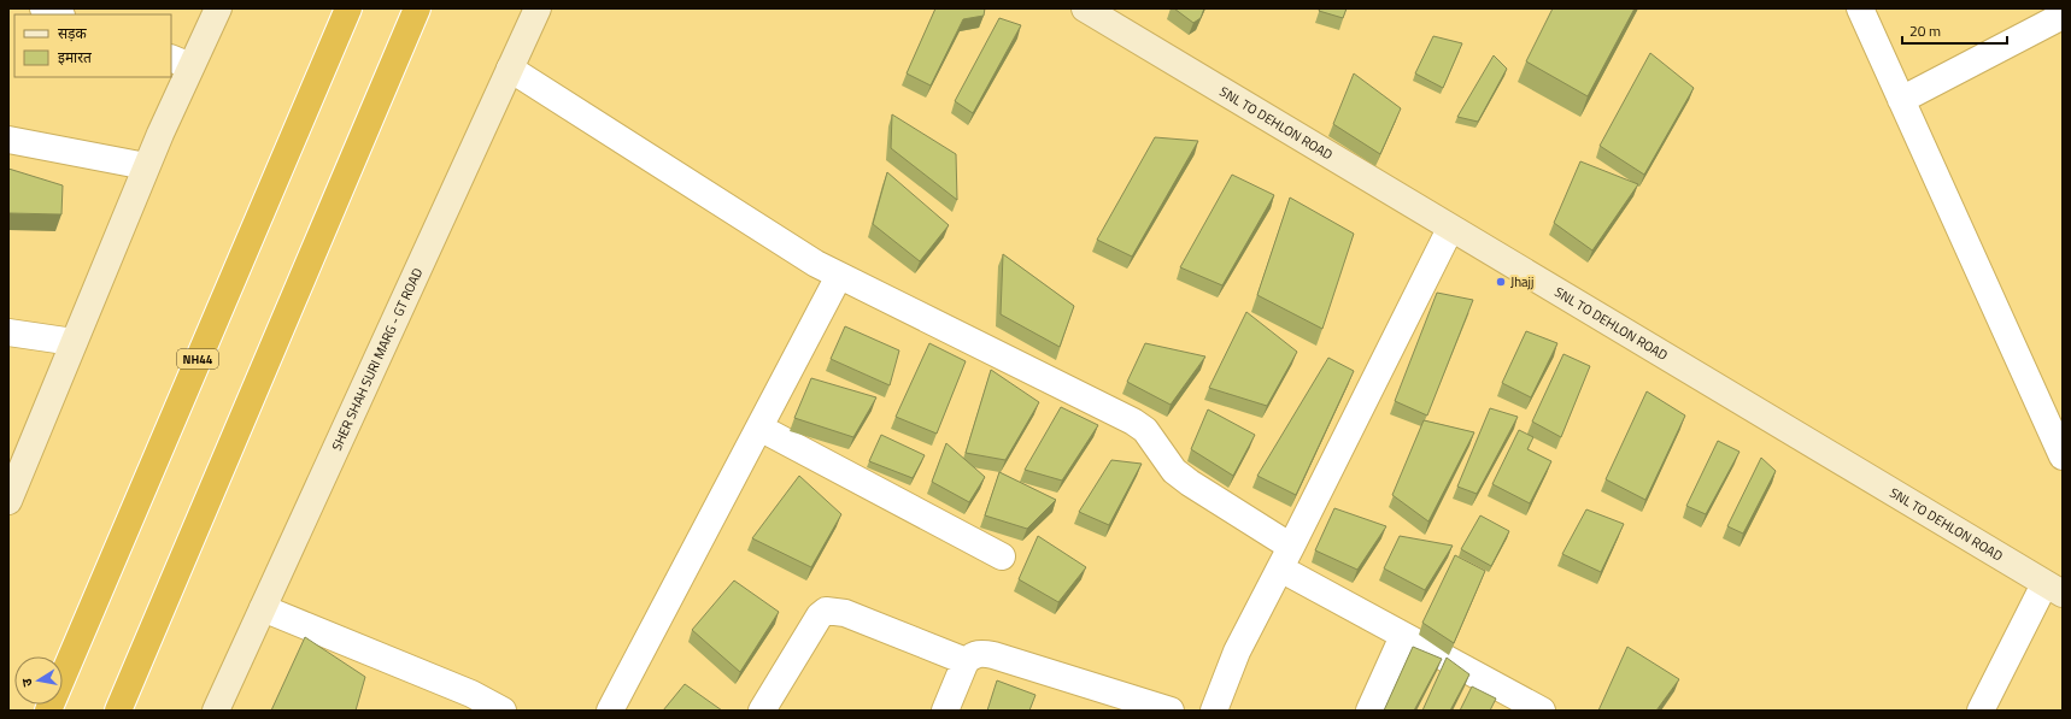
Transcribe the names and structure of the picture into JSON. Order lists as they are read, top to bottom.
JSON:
{
  "streets": {
    "highway": ["NH44"],
    "street": ["SNL TO DEHLON ROAD", "SHER SHAH SURI MARG - GT ROAD"]
  },
  "places": ["Jhajj"],
  "legend": ["सड़क", "इमारत"],
  "scale_bar": "20 m",
  "north": "left"
}
